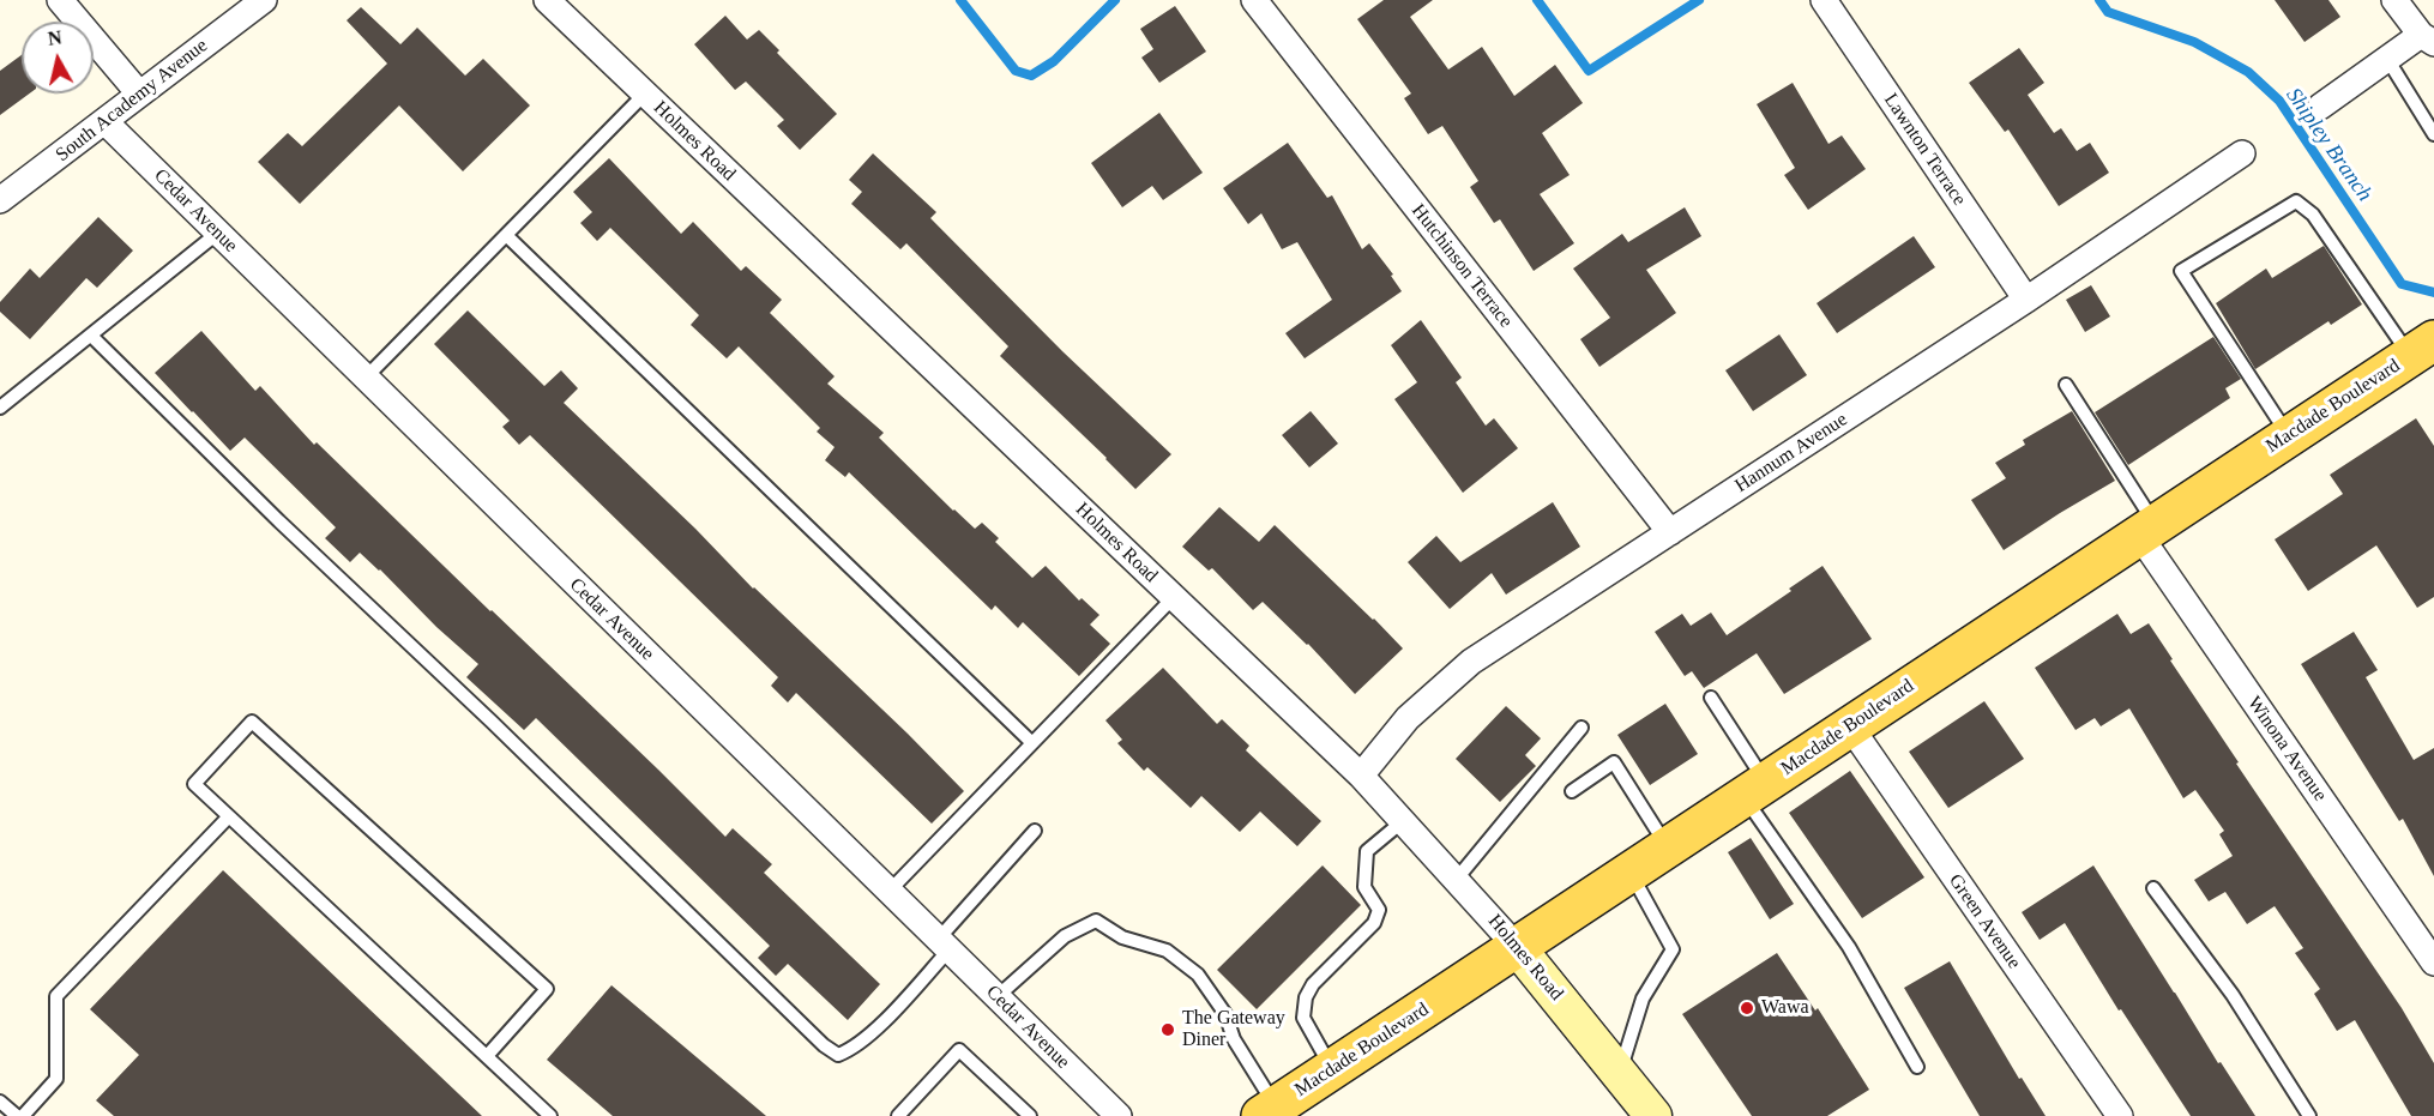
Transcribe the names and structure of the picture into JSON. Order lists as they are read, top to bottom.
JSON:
{
  "streets": {
    "main road": ["Macdade Boulevard"],
    "street": [
      "South Academy Avenue",
      "Holmes Road",
      "Lawnton Terrace",
      "Cedar Avenue",
      "Hutchinson Terrace",
      "Hannum Avenue",
      "Winona Avenue",
      "Green Avenue"
    ]
  },
  "crossings": [
    ["South Academy Avenue", "Cedar Avenue"],
    ["Holmes Road", "Macdade Boulevard"],
    ["Holmes Road", "Hannum Avenue"],
    ["Lawnton Terrace", "Hannum Avenue"],
    ["Hutchinson Terrace", "Hannum Avenue"],
    ["Macdade Boulevard", "Winona Avenue"],
    ["Macdade Boulevard", "Green Avenue"]
  ],
  "water": ["Shipley Branch"],
  "places": ["Wawa", "The Gateway Diner"],
  "north": "top"
}
